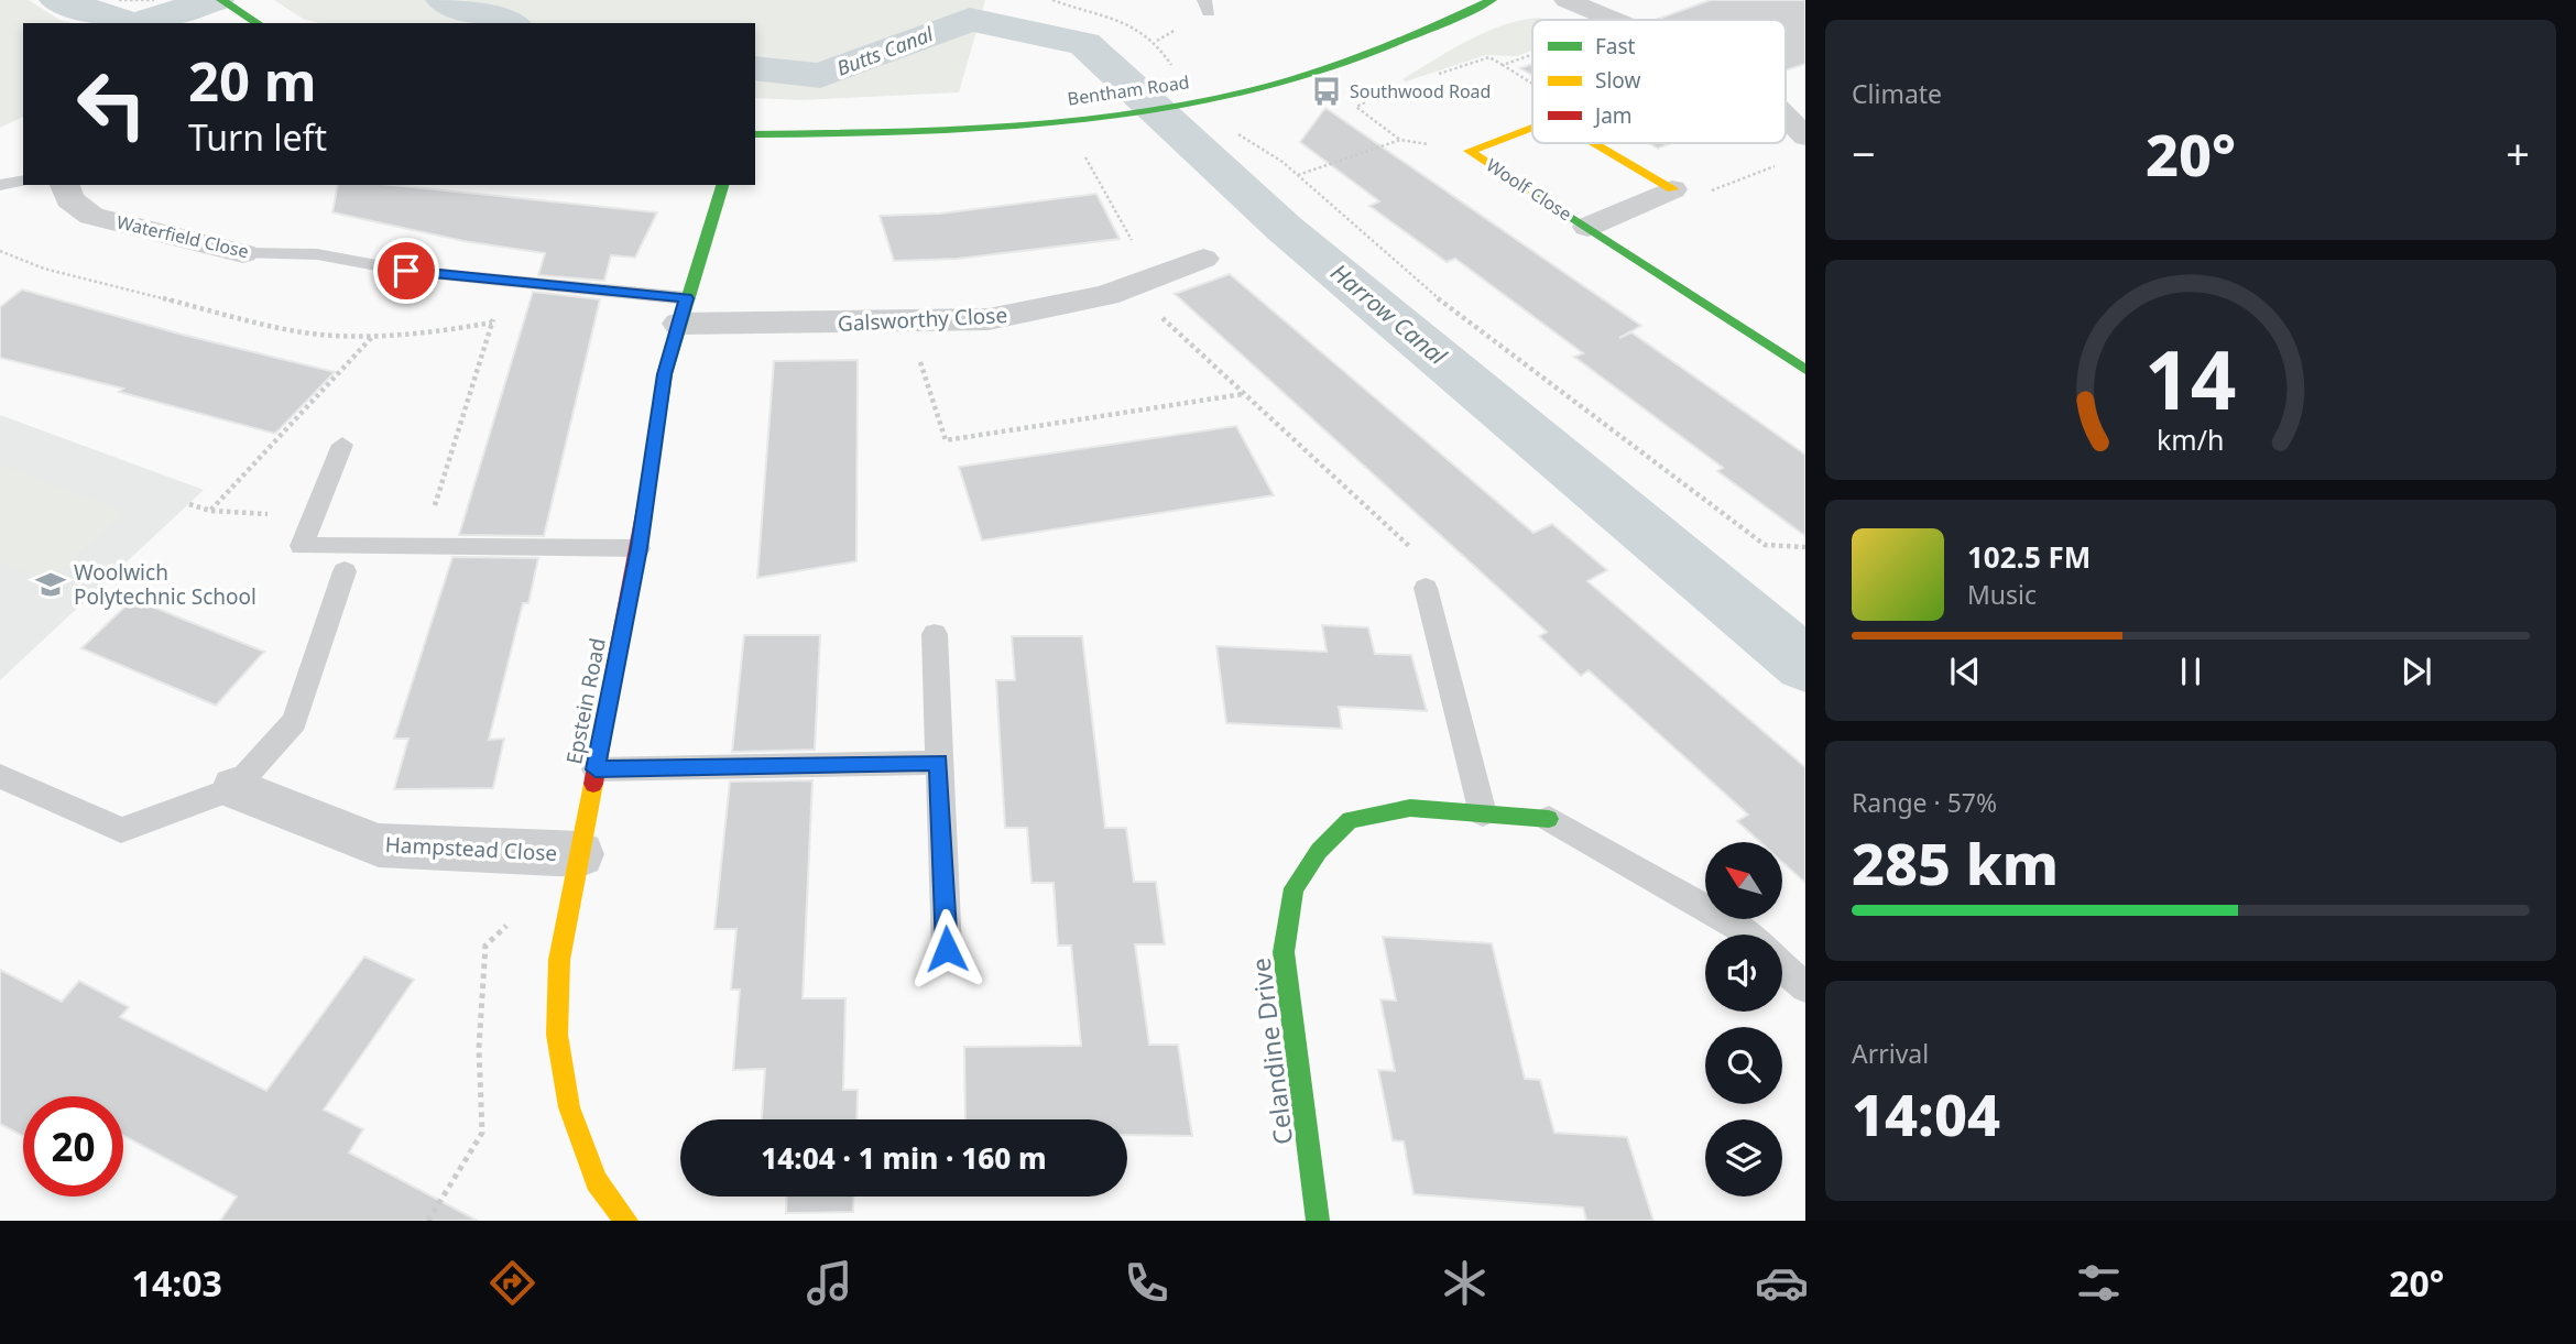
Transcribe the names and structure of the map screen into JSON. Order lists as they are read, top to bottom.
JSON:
{
  "streets": {
    "street": [
      "Bentham Road",
      "Woolf Close",
      "Waterfield Close",
      "Galsworthy Close",
      "Epstein Road",
      "Hampstead Close",
      "Celandine Drive"
    ]
  },
  "crossings": [
    ["Waterfield Close", "Galsworthy Close"],
    ["Waterfield Close", "Epstein Road"],
    ["Galsworthy Close", "Epstein Road"],
    ["Epstein Road", "Hampstead Close"]
  ],
  "water": ["Butts Canal", "Harrow Canal"],
  "places": {
    "bus stop": ["Southwood Road"],
    "school or university": ["Woolwich Polytechnic School"]
  },
  "legend": ["Fast", "Slow", "Jam"],
  "north": "top left",
  "page": {
    "tile": [
      "Climate",
      ["Range · 57%", "285 km"],
      ["Arrival", "14:04"]
    ],
    "turn": ["20 m", "Turn left"],
    "heat": ["−", "20°", "+"],
    "song": ["102.5 FM", "Music"],
    "limit": "20",
    "trip": "14:04 · 1 min · 160 m",
    "tabs": ["14:03", "20°"],
    "gauge": ["14", "km/h"]
  }
}
